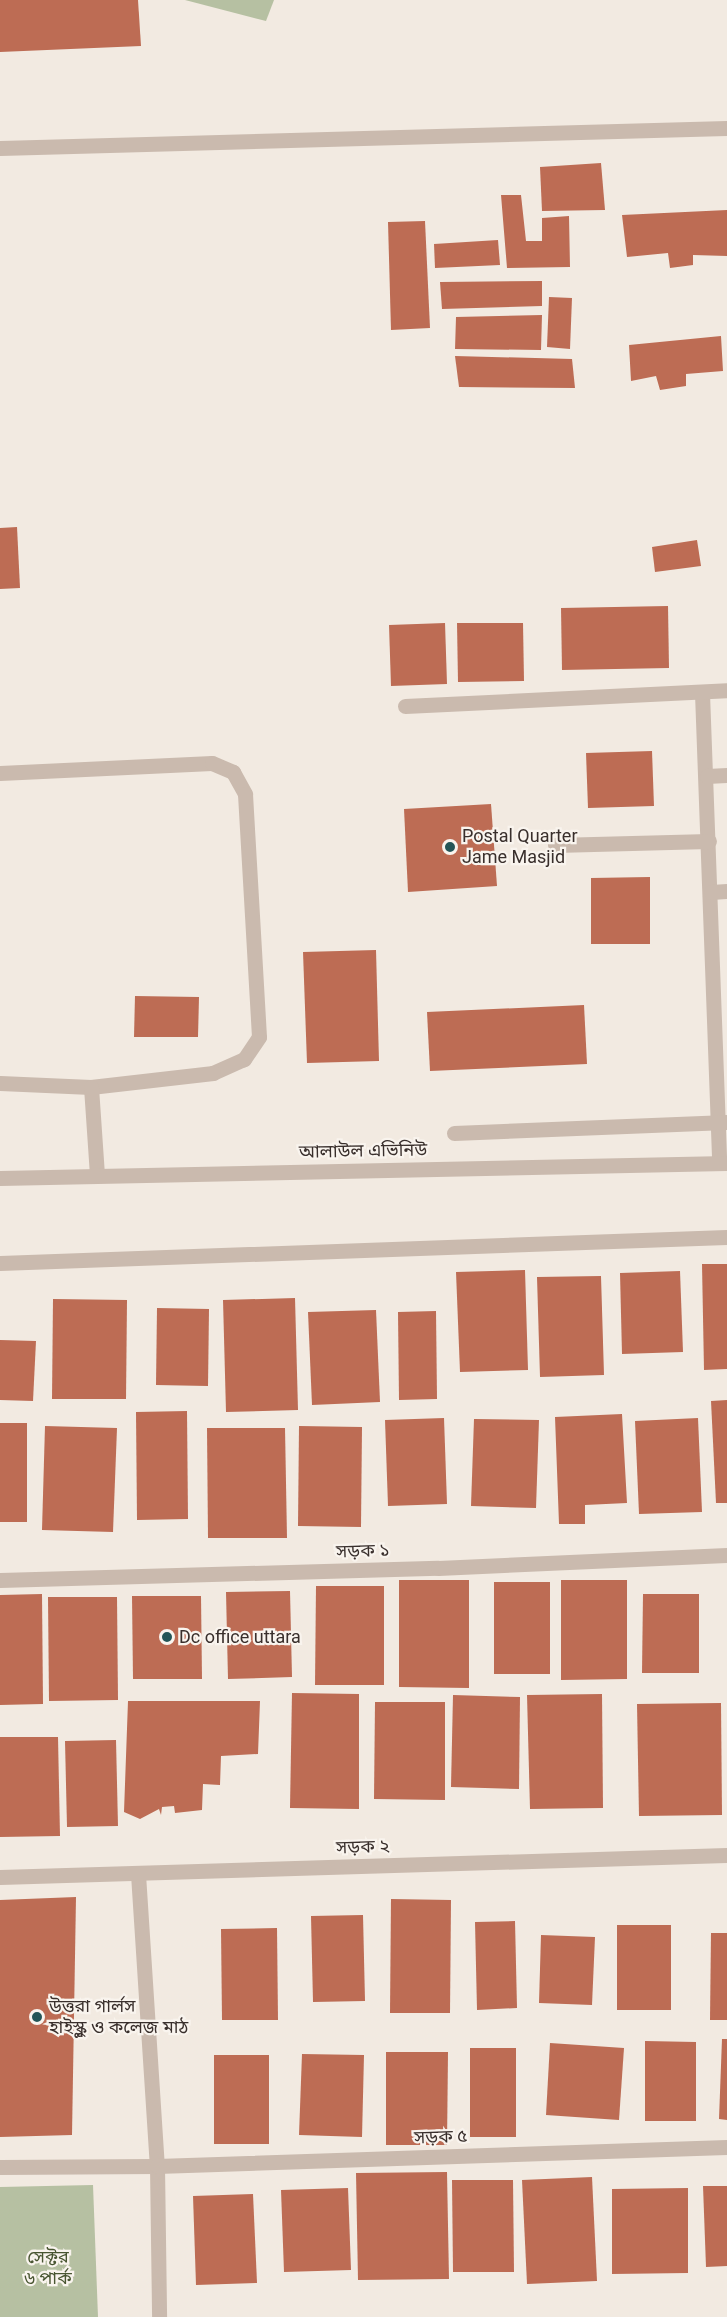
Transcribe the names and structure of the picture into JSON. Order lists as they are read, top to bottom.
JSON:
{
  "streets": {
    "street": [
      "আলাউল এভিনিউ",
      "সড়ক ১",
      "সড়ক ২",
      "সড়ক ৫"
    ]
  },
  "parks": ["সেক্টর ৬ পার্ক"],
  "places": ["Postal Quarter Jame Masjid", "Dc office uttara", "উত্তরা গার্লস হাইস্কুল ও কলেজ মাঠ"]
}
